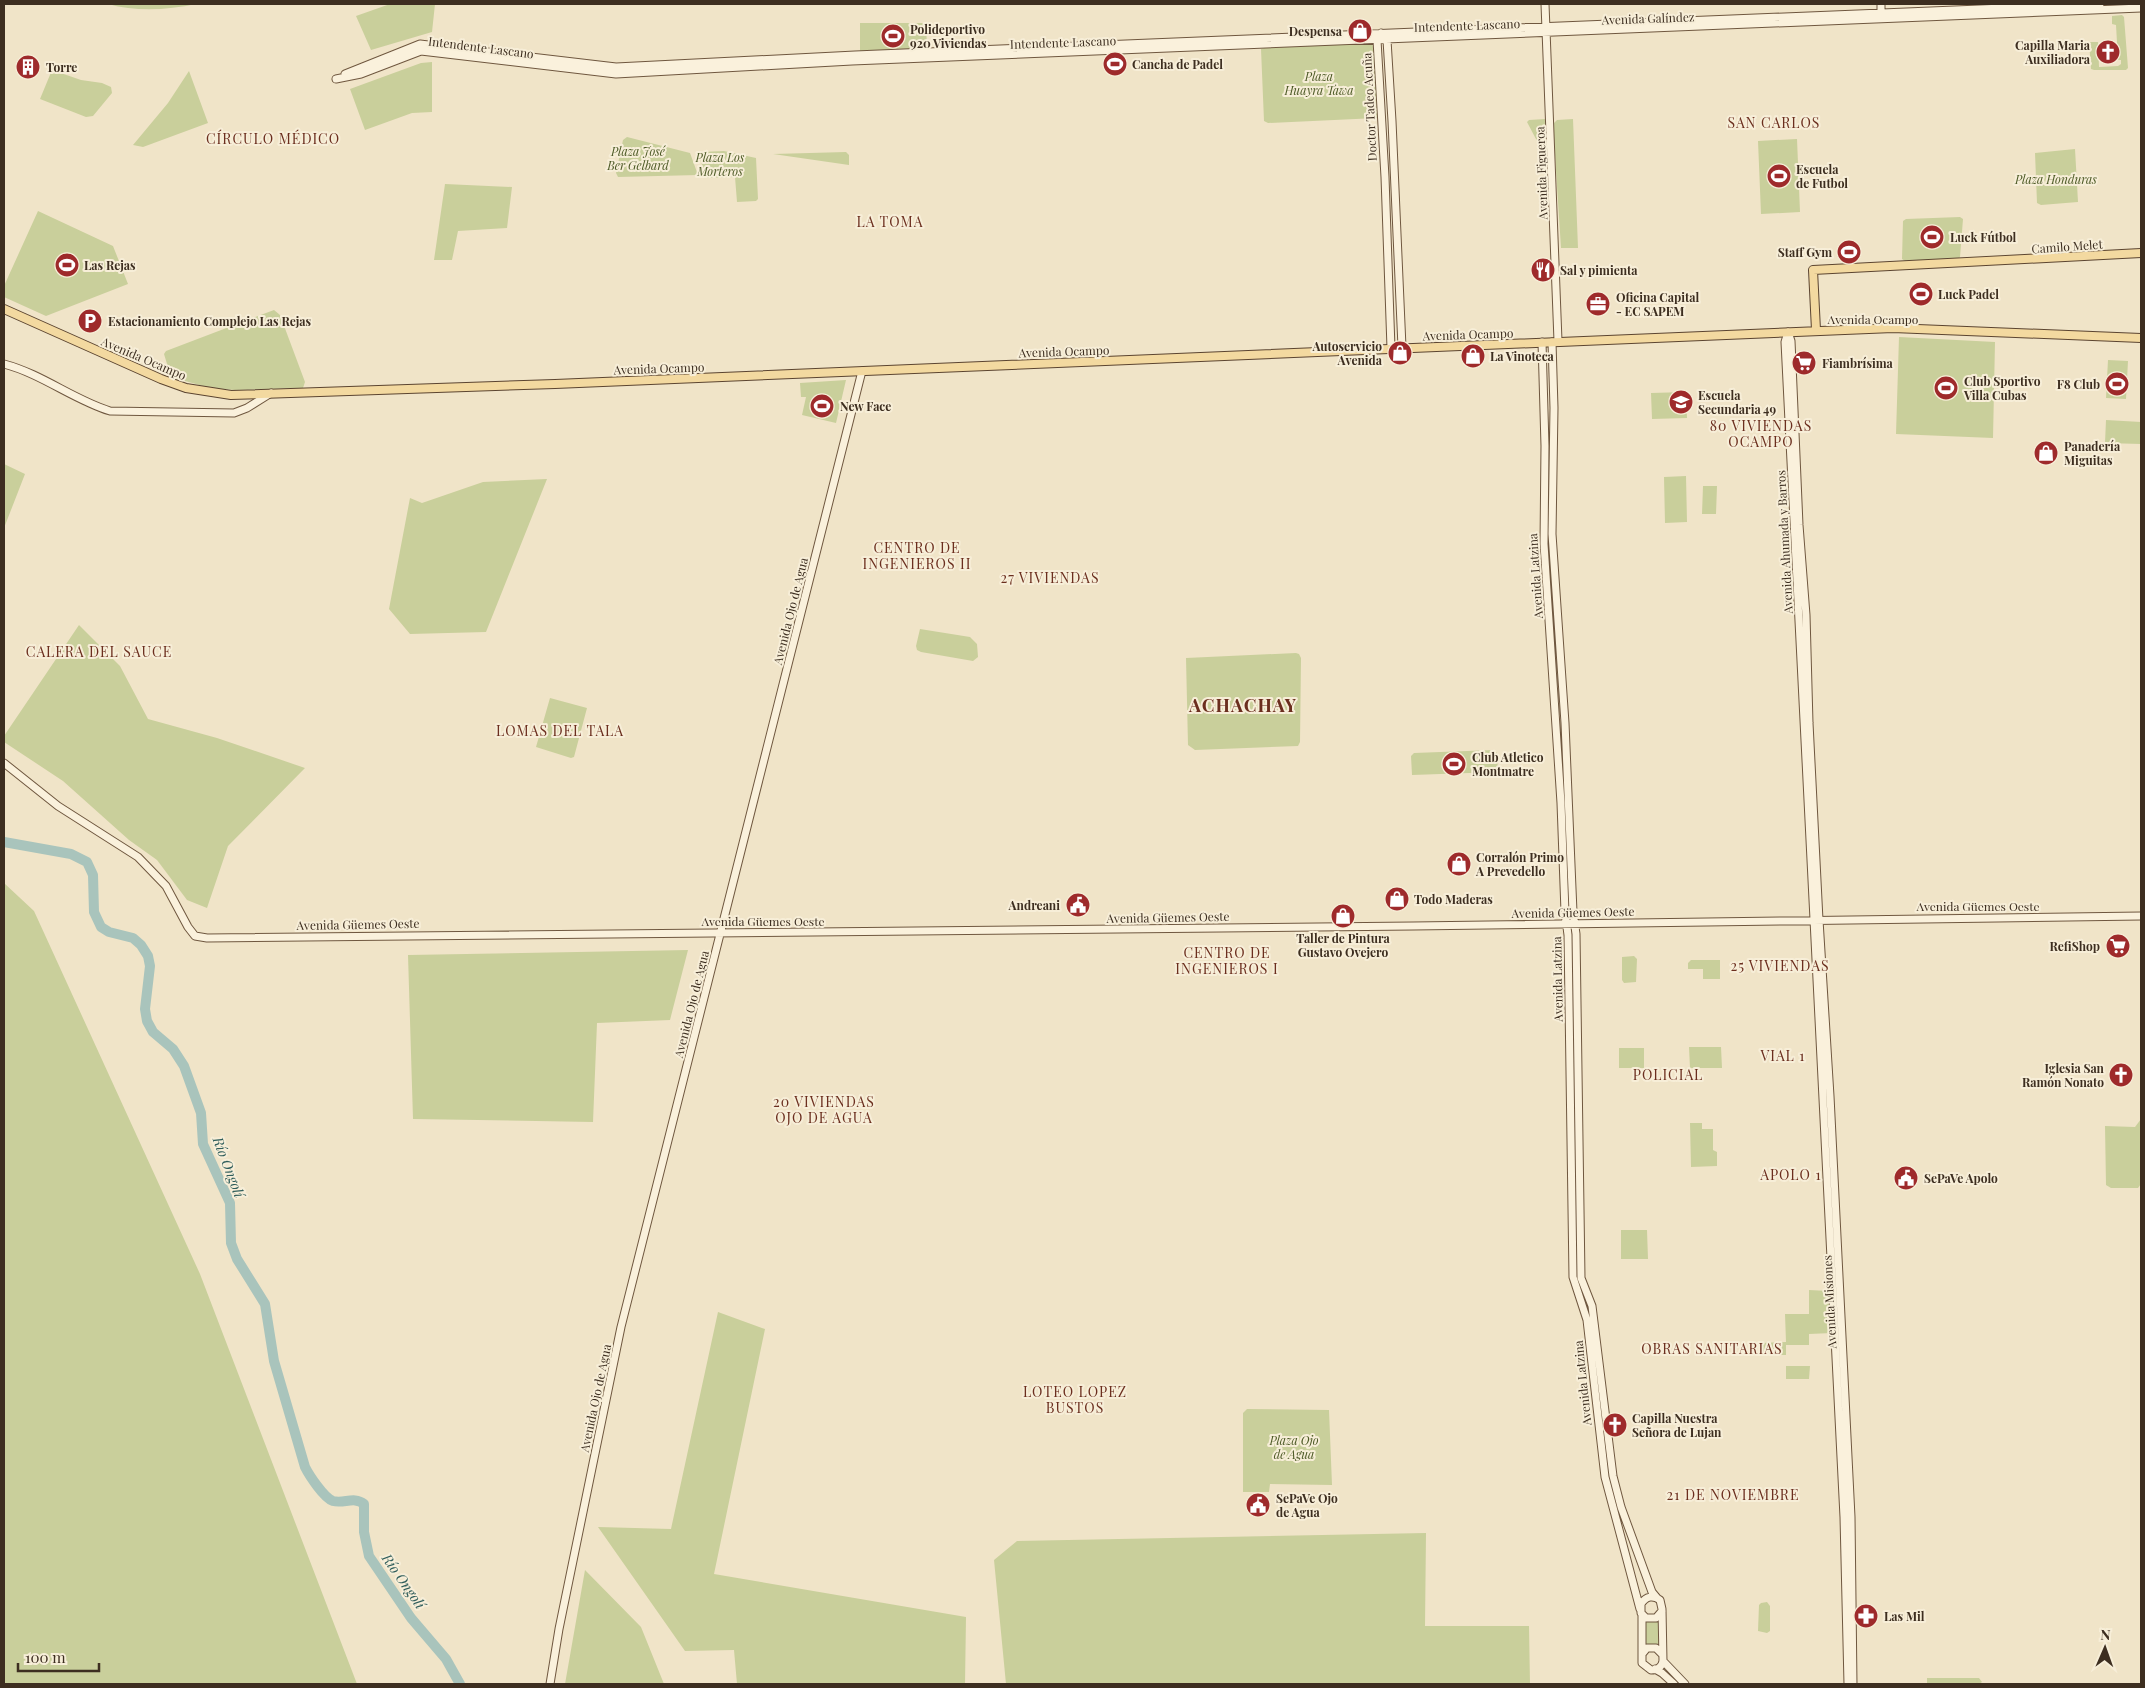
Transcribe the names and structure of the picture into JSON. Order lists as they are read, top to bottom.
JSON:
{
  "streets": {
    "main road": [
      "Avenida Galíndez",
      "Intendente Lascano",
      "Doctor Tadeo Acuña",
      "Avenida Figueroa",
      "Camilo Melet",
      "Avenida Ocampo",
      "Avenida Ahumada y Barros",
      "Avenida Latzina",
      "Avenida Ojo de Agua",
      "Avenida Güemes Oeste",
      "Avenida Misiones"
    ]
  },
  "crossings": [
    ["Avenida Galíndez", "Intendente Lascano"],
    ["Avenida Galíndez", "Avenida Figueroa"],
    ["Intendente Lascano", "Doctor Tadeo Acuña"],
    ["Intendente Lascano", "Avenida Figueroa"],
    ["Doctor Tadeo Acuña", "Avenida Ocampo"],
    ["Avenida Figueroa", "Avenida Ocampo"],
    ["Avenida Figueroa", "Avenida Latzina"],
    ["Camilo Melet", "Avenida Ocampo"],
    ["Avenida Ocampo", "Avenida Ahumada y Barros"],
    ["Avenida Ocampo", "Avenida Latzina"],
    ["Avenida Ocampo", "Avenida Ojo de Agua"],
    ["Avenida Ahumada y Barros", "Avenida Güemes Oeste"],
    ["Avenida Ahumada y Barros", "Avenida Misiones"],
    ["Avenida Latzina", "Avenida Güemes Oeste"],
    ["Avenida Ojo de Agua", "Avenida Güemes Oeste"],
    ["Avenida Güemes Oeste", "Avenida Misiones"]
  ],
  "districts": [
    "SAN CARLOS",
    "CÍRCULO MÉDICO",
    "LA TOMA",
    "80 VIVIENDAS OCAMPO",
    "CENTRO DE INGENIEROS II",
    "27 VIVIENDAS",
    "CALERA DEL SAUCE",
    "ACHACHAY",
    "LOMAS DEL TALA",
    "CENTRO DE INGENIEROS I",
    "25 VIVIENDAS",
    "VIAL 1",
    "POLICIAL",
    "20 VIVIENDAS OJO DE AGUA",
    "APOLO 1",
    "OBRAS SANITARIAS",
    "LOTEO LOPEZ BUSTOS",
    "21 DE NOVIEMBRE"
  ],
  "water": ["Río Ongolí"],
  "parks": [
    "Plaza Huayra Tawa",
    "Plaza José Ber Gelbard",
    "Plaza Los Morteros",
    "Plaza Honduras",
    "Plaza Ojo de Agua"
  ],
  "places": {
    "shop": [
      "Despensa",
      "Autoservicio Avenida",
      "La Vinoteca",
      "Panadería Miguitas",
      "Corralón Primo A Prevedello",
      "Todo Maderas",
      "Taller de Pintura Gustavo Ovejero"
    ],
    "sports": [
      "Polideportivo 920 Viviendas",
      "Cancha de Padel",
      "Escuela de Futbol",
      "Luck Fútbol",
      "Staff Gym",
      "Las Rejas",
      "Luck Padel",
      "F8 Club",
      "Club Sportivo Villa Cubas",
      "New Face",
      "Club Atletico Montmatre"
    ],
    "church": ["Capilla Maria Auxiliadora", "Iglesia San Ramón Nonato", "Capilla Nuestra Señora de Lujan"],
    "building": ["Torre"],
    "restaurant": ["Sal y pimienta"],
    "office": ["Oficina Capital - EC SAPEM"],
    "parking": ["Estacionamiento Complejo Las Rejas"],
    "supermarket": ["Fiambrísima", "RefiShop"],
    "school or university": ["Escuela Secundaria 49"],
    "public building": ["Andreani", "SePaVe Apolo", "SePaVe Ojo de Agua"],
    "pharmacy": ["Las Mil"]
  },
  "scale_bar": "100 m",
  "north": "top"
}
